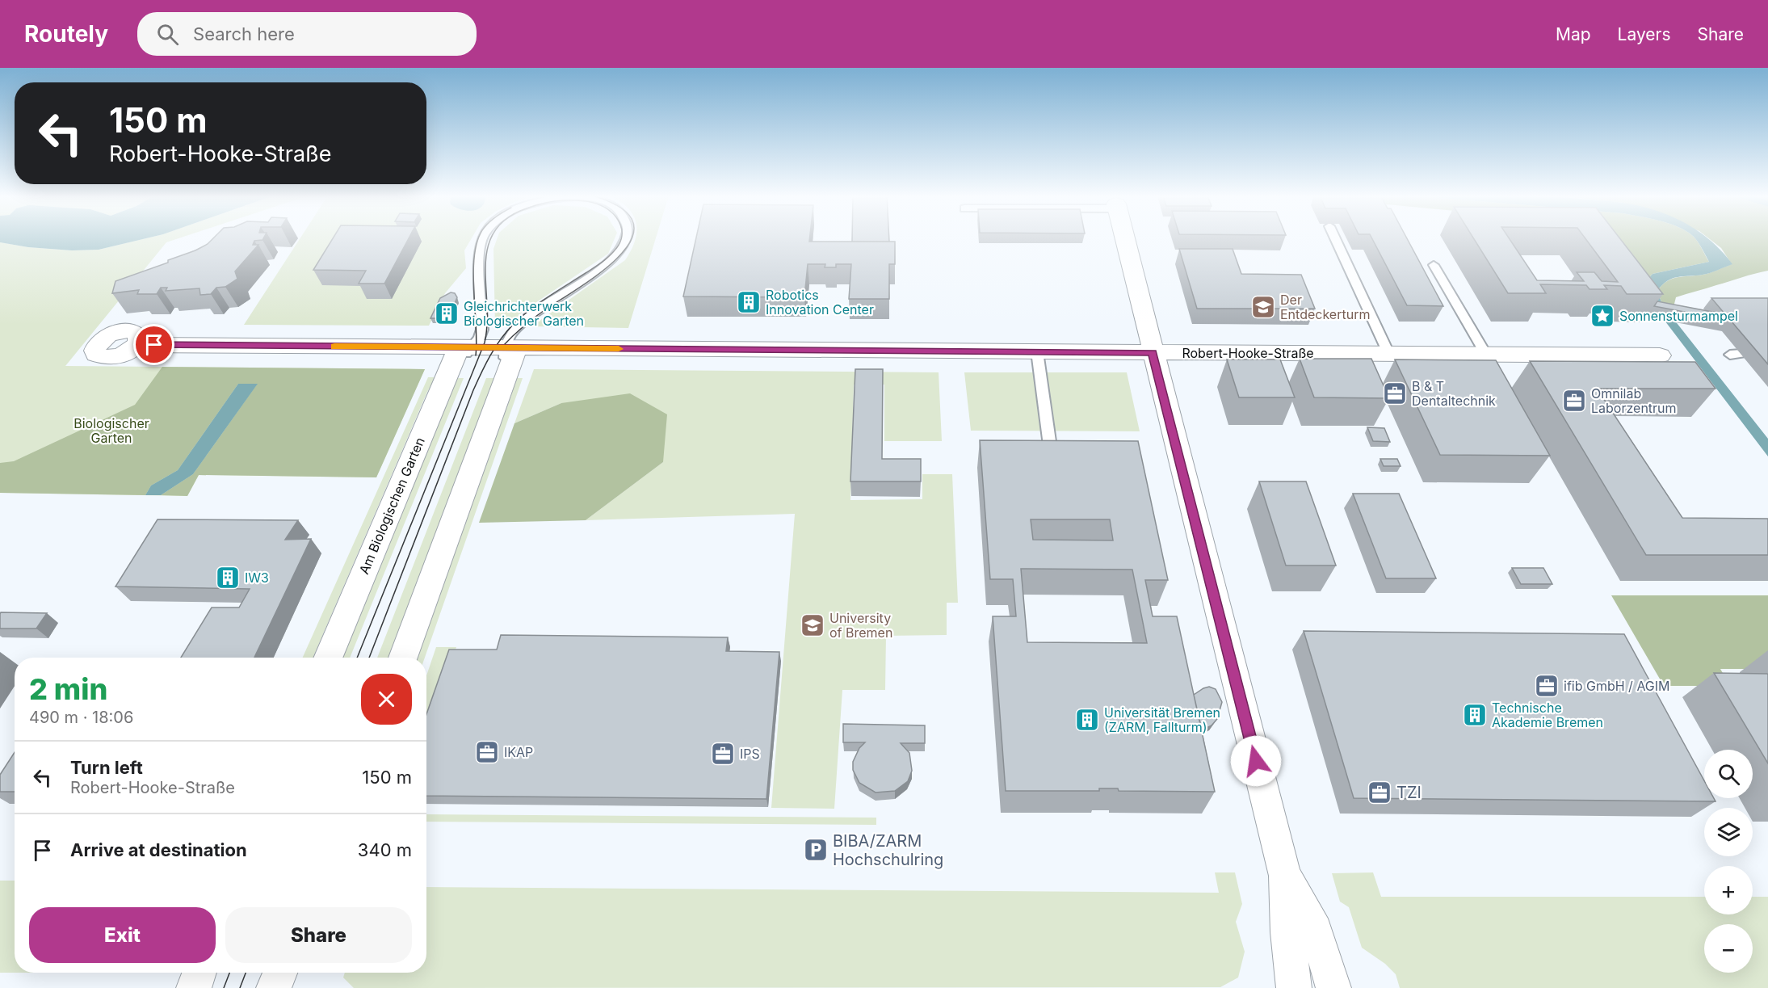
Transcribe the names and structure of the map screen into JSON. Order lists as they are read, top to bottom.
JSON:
{
  "streets": {
    "street": ["Robert-Hooke-Straße", "Am Biologischen Garten"]
  },
  "crossings": [
    ["Robert-Hooke-Straße", "Am Biologischen Garten"]
  ],
  "parks": ["Biologischer Garten"],
  "places": {
    "building": [
      "Robotics Innovation Center",
      "Gleichrichterwerk Biologischer Garten",
      "IW3",
      "Technische Akademie Bremen",
      "Universität Bremen (ZARM, Fallturm)"
    ],
    "school or university": ["Der Entdeckerturm", "University of Bremen"],
    "place": ["Sonnensturmampel"],
    "office": [
      "B & T Dentaltechnik",
      "Omnilab Laborzentrum",
      "ifib GmbH / AGIM",
      "IKAP",
      "IPS",
      "TZI"
    ],
    "parking": ["BIBA/ZARM Hochschulring"]
  },
  "page": {
    "header": "Routely",
    "search": "Search here",
    "nav": ["Map", "Layers", "Share"],
    "turn": ["150 m", "Robert-Hooke-Straße"],
    "heading": ["2 min", "490 m · 18:06"],
    "list": [
      {
        "name": "Turn left",
        "note": "Robert-Hooke-Straße",
        "value": "150 m"
      },
      {
        "name": "Arrive at destination",
        "value": "340 m"
      }
    ],
    "map_buttons": ["+", "−"],
    "buttons": ["Exit", "Share"]
  }
}
